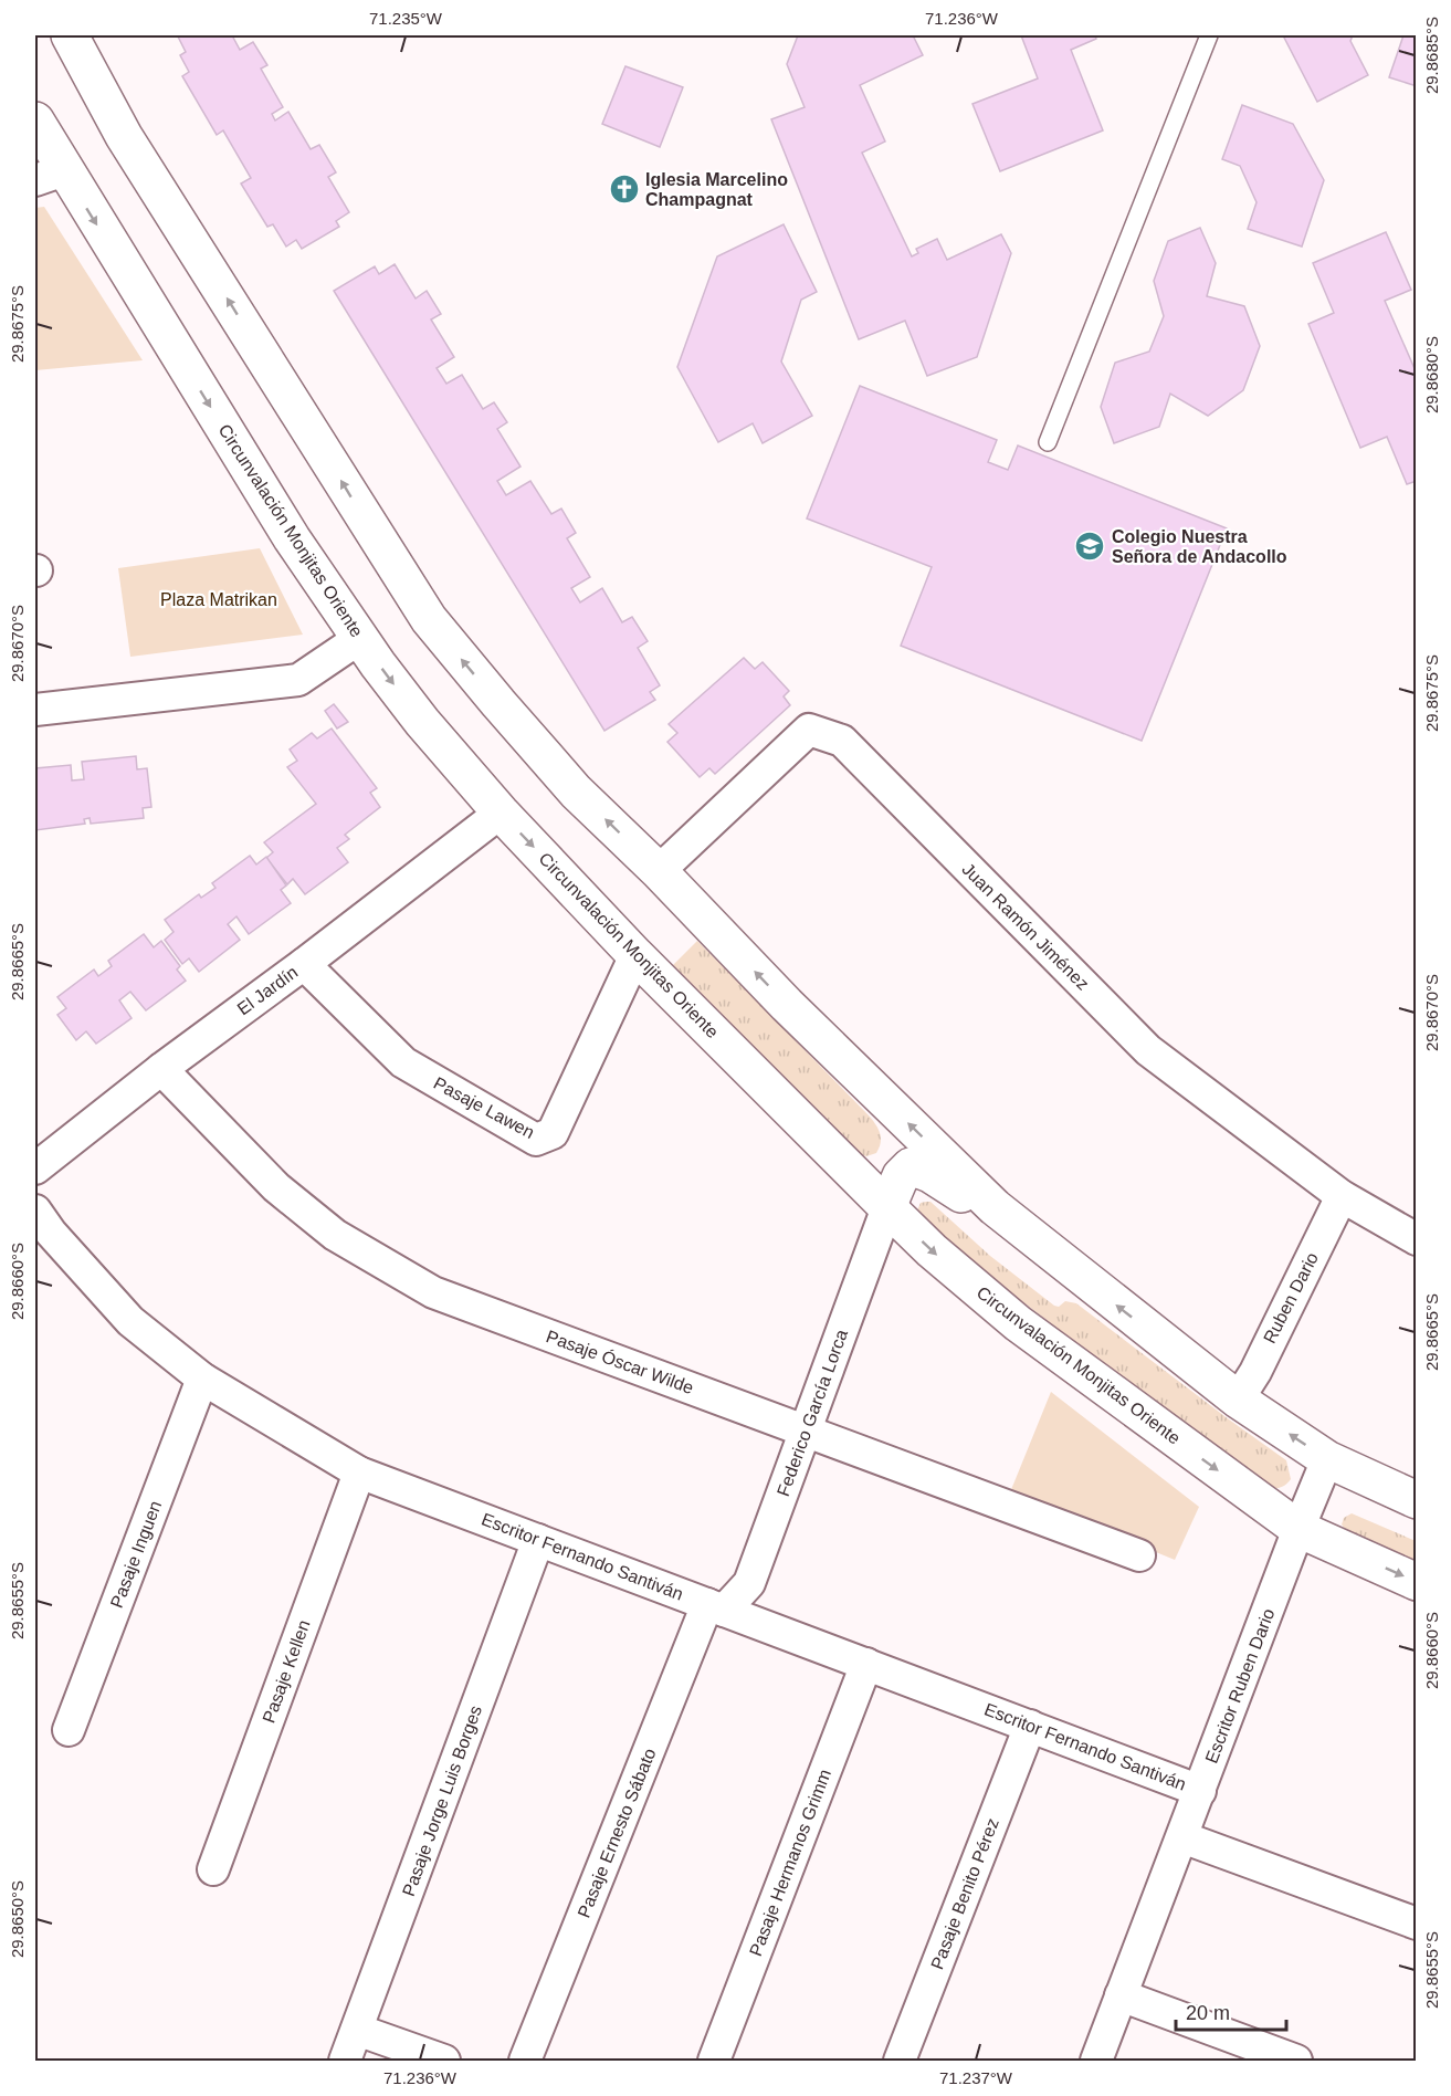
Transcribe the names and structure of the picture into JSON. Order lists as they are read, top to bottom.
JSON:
{
  "streets": {
    "street": [
      "Circunvalación Monjitas Oriente",
      "Juan Ramón Jiménez",
      "El Jardín",
      "Pasaje Lawen",
      "Ruben Dario",
      "Pasaje Óscar Wilde",
      "Federico García Lorca",
      "Pasaje Inguen",
      "Escritor Fernando Santiván",
      "Pasaje Kellen",
      "Escritor Ruben Dario",
      "Pasaje Jorge Luis Borges",
      "Pasaje Ernesto Sábato",
      "Pasaje Hermanos Grimm",
      "Pasaje Benito Pérez"
    ]
  },
  "crossings": [
    ["Circunvalación Monjitas Oriente", "El Jardín"],
    ["Circunvalación Monjitas Oriente", "Pasaje Lawen"],
    ["Circunvalación Monjitas Oriente", "Federico García Lorca"],
    ["Circunvalación Monjitas Oriente", "Escritor Ruben Dario"],
    ["Juan Ramón Jiménez", "Ruben Dario"],
    ["El Jardín", "Pasaje Lawen"],
    ["El Jardín", "Pasaje Óscar Wilde"],
    ["Pasaje Óscar Wilde", "Federico García Lorca"],
    ["Federico García Lorca", "Escritor Fernando Santiván"],
    ["Federico García Lorca", "Pasaje Ernesto Sábato"],
    ["Pasaje Inguen", "Escritor Fernando Santiván"],
    ["Escritor Fernando Santiván", "Pasaje Kellen"],
    ["Escritor Fernando Santiván", "Escritor Ruben Dario"],
    ["Escritor Fernando Santiván", "Pasaje Jorge Luis Borges"],
    ["Escritor Fernando Santiván", "Pasaje Ernesto Sábato"],
    ["Escritor Fernando Santiván", "Pasaje Hermanos Grimm"],
    ["Escritor Fernando Santiván", "Pasaje Benito Pérez"]
  ],
  "parks": ["Plaza Matrikan"],
  "places": {
    "church": ["Iglesia Marcelino Champagnat"],
    "school or university": ["Colegio Nuestra Señora de Andacollo"]
  },
  "scale_bar": "20 m",
  "coordinates": [
    "71.235°W",
    "71.236°W",
    "29.8685°S",
    "29.8675°S",
    "29.8680°S",
    "29.8670°S",
    "29.8665°S",
    "29.8660°S",
    "29.8655°S",
    "29.8650°S",
    "71.237°W"
  ]
}
